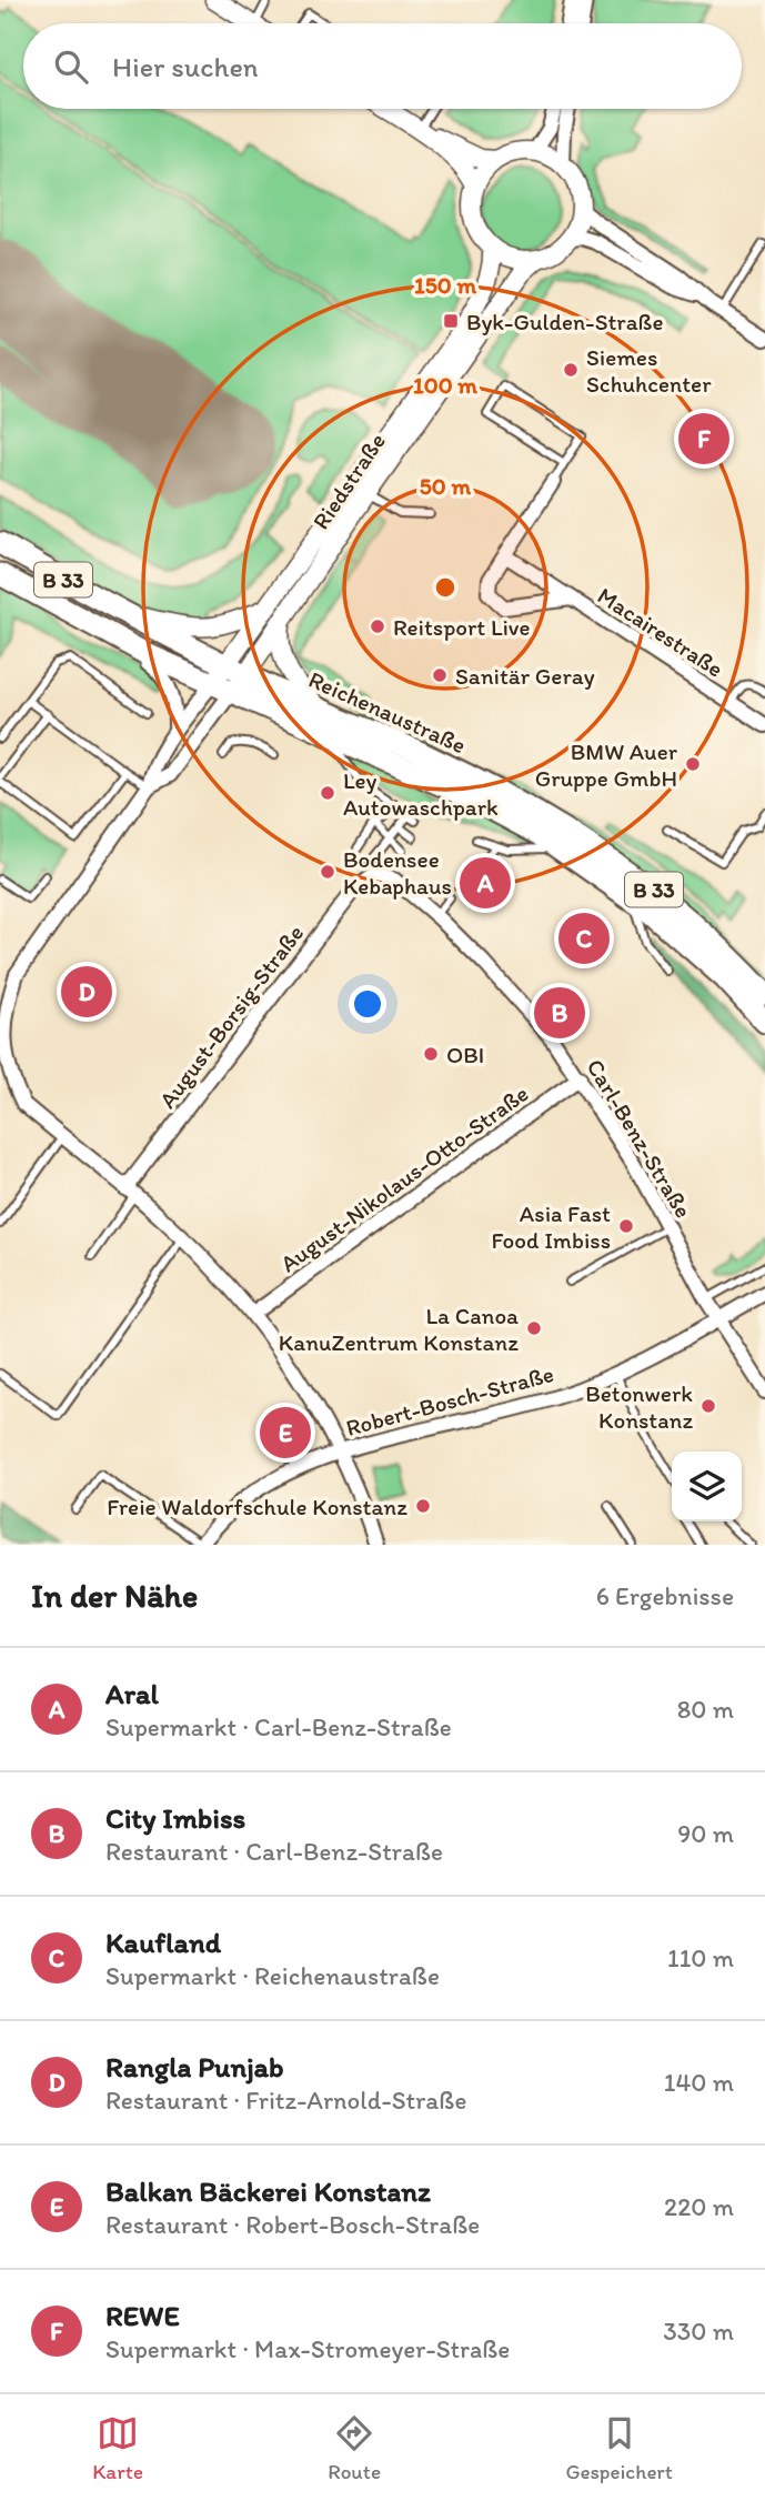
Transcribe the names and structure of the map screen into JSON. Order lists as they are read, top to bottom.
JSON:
{
  "streets": {
    "main road": ["B 33", "Reichenaustraße"],
    "street": [
      "Riedstraße",
      "Macairestraße",
      "August-Borsig-Straße",
      "Carl-Benz-Straße",
      "August-Nikolaus-Otto-Straße",
      "Robert-Bosch-Straße"
    ]
  },
  "crossings": [
    ["Riedstraße", "Reichenaustraße"],
    ["August-Borsig-Straße", "Carl-Benz-Straße"],
    ["Carl-Benz-Straße", "August-Nikolaus-Otto-Straße"],
    ["Carl-Benz-Straße", "Robert-Bosch-Straße"]
  ],
  "places": {
    "transit": ["Byk-Gulden-Straße"],
    "other": [
      "Siemes Schuhcenter",
      "Reitsport Live",
      "Sanitär Geray",
      "BMW Auer Gruppe GmbH",
      "Ley Autowaschpark",
      "Bodensee Kebaphaus",
      "OBI",
      "Asia Fast Food Imbiss",
      "La Canoa KanuZentrum Konstanz",
      "Betonwerk Konstanz",
      "Freie Waldorfschule Konstanz"
    ]
  },
  "page": {
    "search": "Hier suchen",
    "pins": [
      "F",
      "A",
      "C",
      "D",
      "B",
      "E"
    ],
    "heading": ["In der Nähe", "6 Ergebnisse"],
    "list": [
      {
        "mark": "A",
        "name": "Aral",
        "note": "Supermarkt · Carl-Benz-Straße",
        "value": "80 m"
      },
      {
        "mark": "B",
        "name": "City Imbiss",
        "note": "Restaurant · Carl-Benz-Straße",
        "value": "90 m"
      },
      {
        "mark": "C",
        "name": "Kaufland",
        "note": "Supermarkt · Reichenaustraße",
        "value": "110 m"
      },
      {
        "mark": "D",
        "name": "Rangla Punjab",
        "note": "Restaurant · Fritz-Arnold-Straße",
        "value": "140 m"
      },
      {
        "mark": "E",
        "name": "Balkan Bäckerei Konstanz",
        "note": "Restaurant · Robert-Bosch-Straße",
        "value": "220 m"
      },
      {
        "mark": "F",
        "name": "REWE",
        "note": "Supermarkt · Max-Stromeyer-Straße",
        "value": "330 m"
      }
    ],
    "nav": ["Karte", "Route", "Gespeichert"]
  },
  "rings": ["150 m", "100 m", "50 m"]
}
